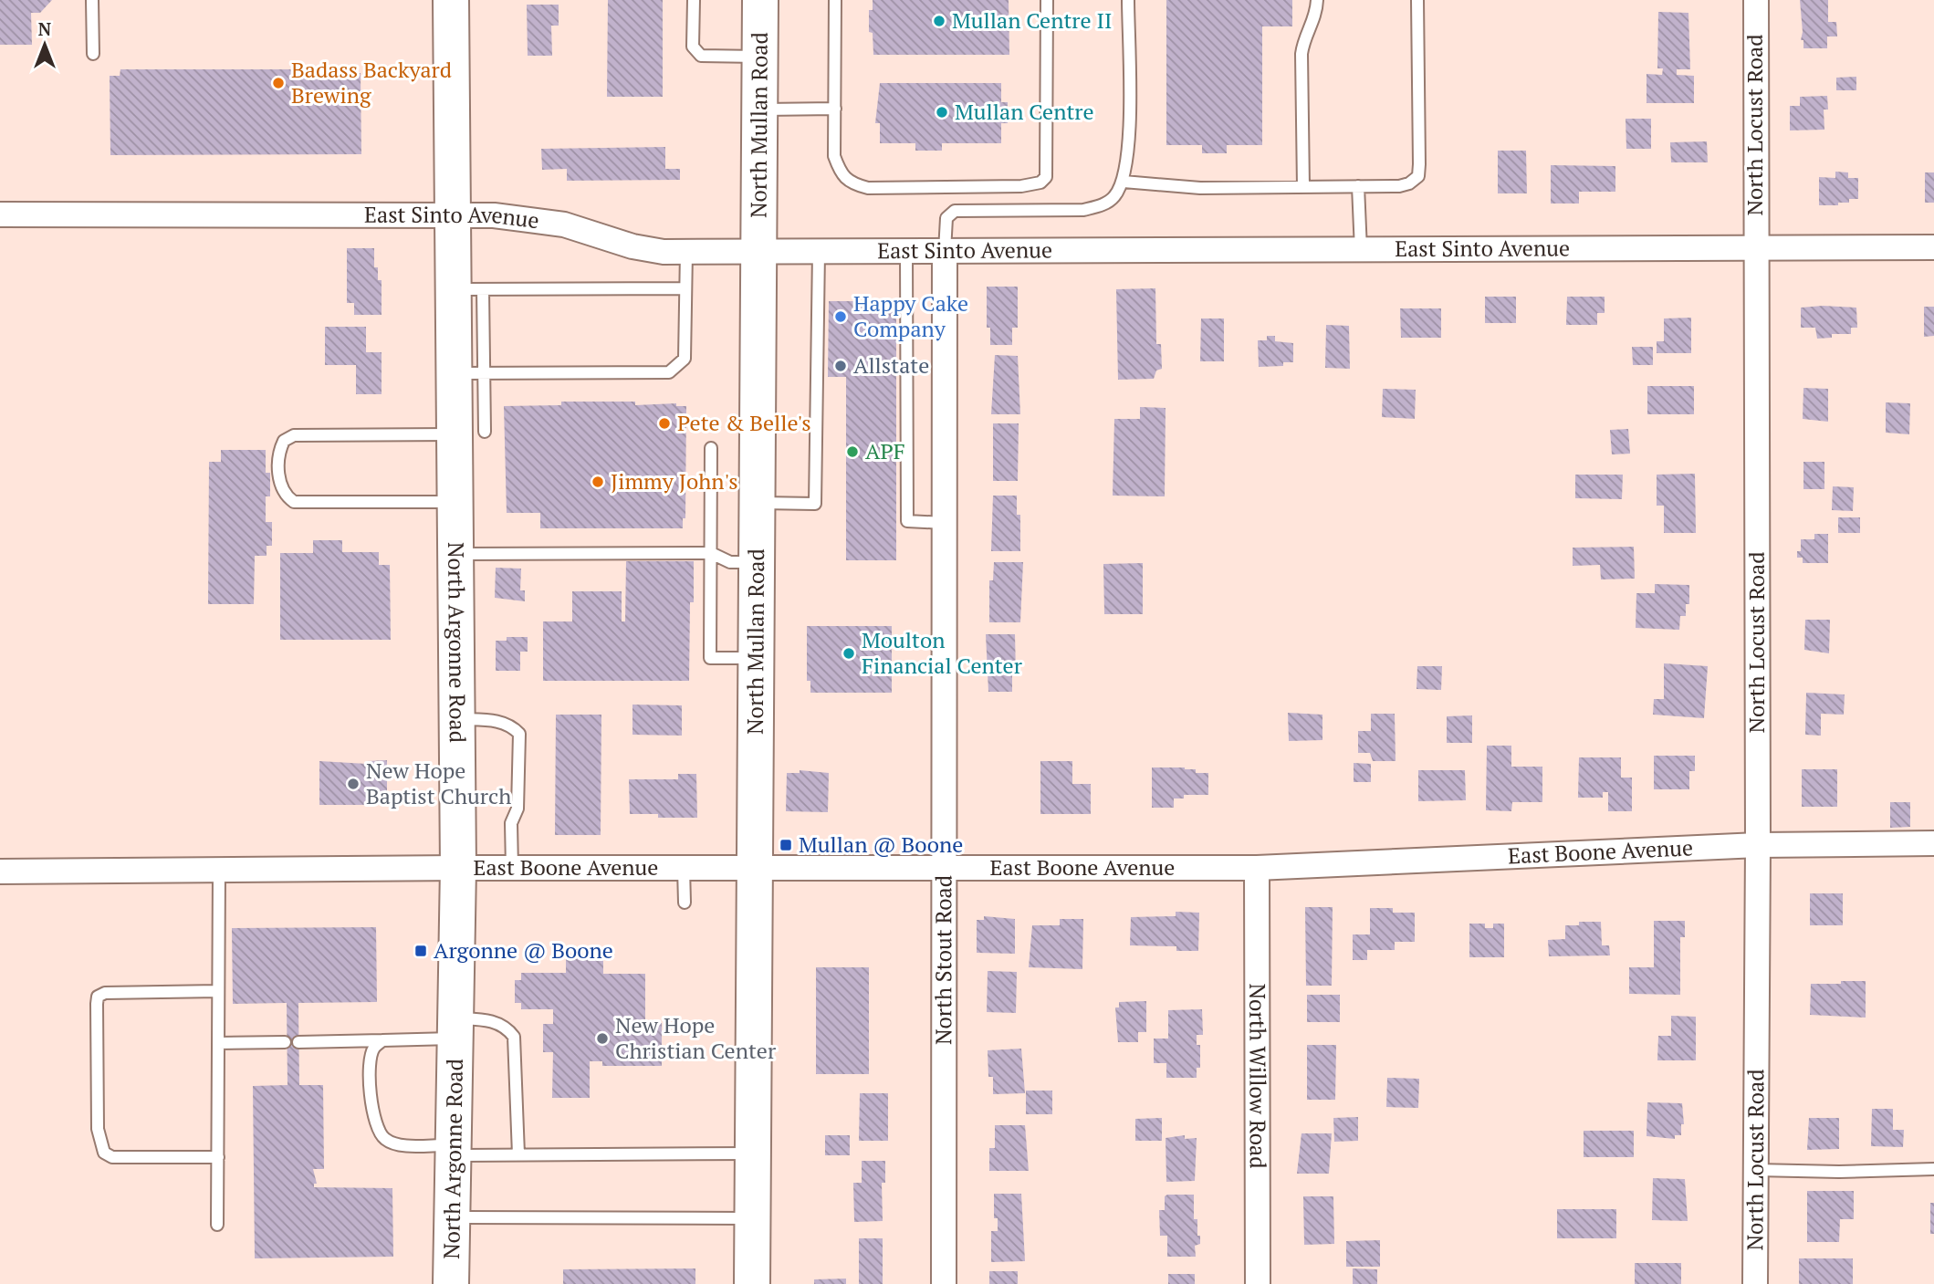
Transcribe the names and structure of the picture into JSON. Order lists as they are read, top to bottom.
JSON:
{
  "streets": {
    "main road": ["North Mullan Road", "North Argonne Road"],
    "street": [
      "North Locust Road",
      "East Sinto Avenue",
      "East Boone Avenue",
      "North Stout Road",
      "North Willow Road"
    ]
  },
  "crossings": [
    ["North Mullan Road", "East Sinto Avenue"],
    ["North Mullan Road", "East Boone Avenue"],
    ["North Locust Road", "East Sinto Avenue"],
    ["North Locust Road", "East Boone Avenue"],
    ["East Sinto Avenue", "North Argonne Road"],
    ["East Sinto Avenue", "North Stout Road"],
    ["North Argonne Road", "East Boone Avenue"],
    ["East Boone Avenue", "North Stout Road"],
    ["East Boone Avenue", "North Willow Road"]
  ],
  "places": {
    "other": [
      "Mullan Centre II",
      "Badass Backyard Brewing",
      "Mullan Centre",
      "Happy Cake Company",
      "Allstate",
      "Pete & Belle's",
      "APF",
      "Jimmy John's",
      "Moulton Financial Center",
      "New Hope Baptist Church",
      "New Hope Christian Center"
    ],
    "transit": ["Mullan @ Boone", "Argonne @ Boone"]
  },
  "north": "top"
}
